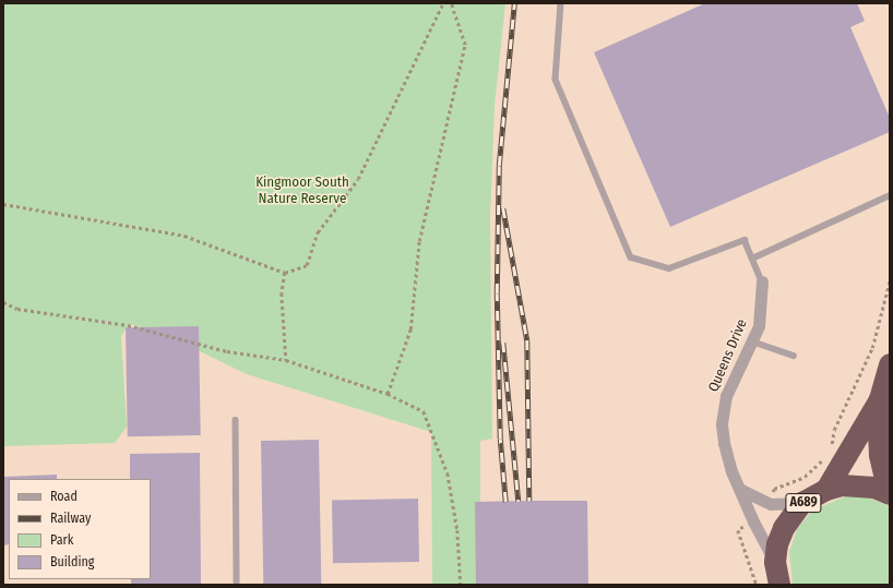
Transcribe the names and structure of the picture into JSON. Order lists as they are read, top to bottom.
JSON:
{
  "streets": {
    "highway": ["A689"],
    "street": ["Queens Drive"]
  },
  "crossings": [
    ["Queens Drive", "A689"]
  ],
  "parks": ["Kingmoor South Nature Reserve"],
  "legend": [
    "Road",
    "Railway",
    "Park",
    "Building"
  ]
}
